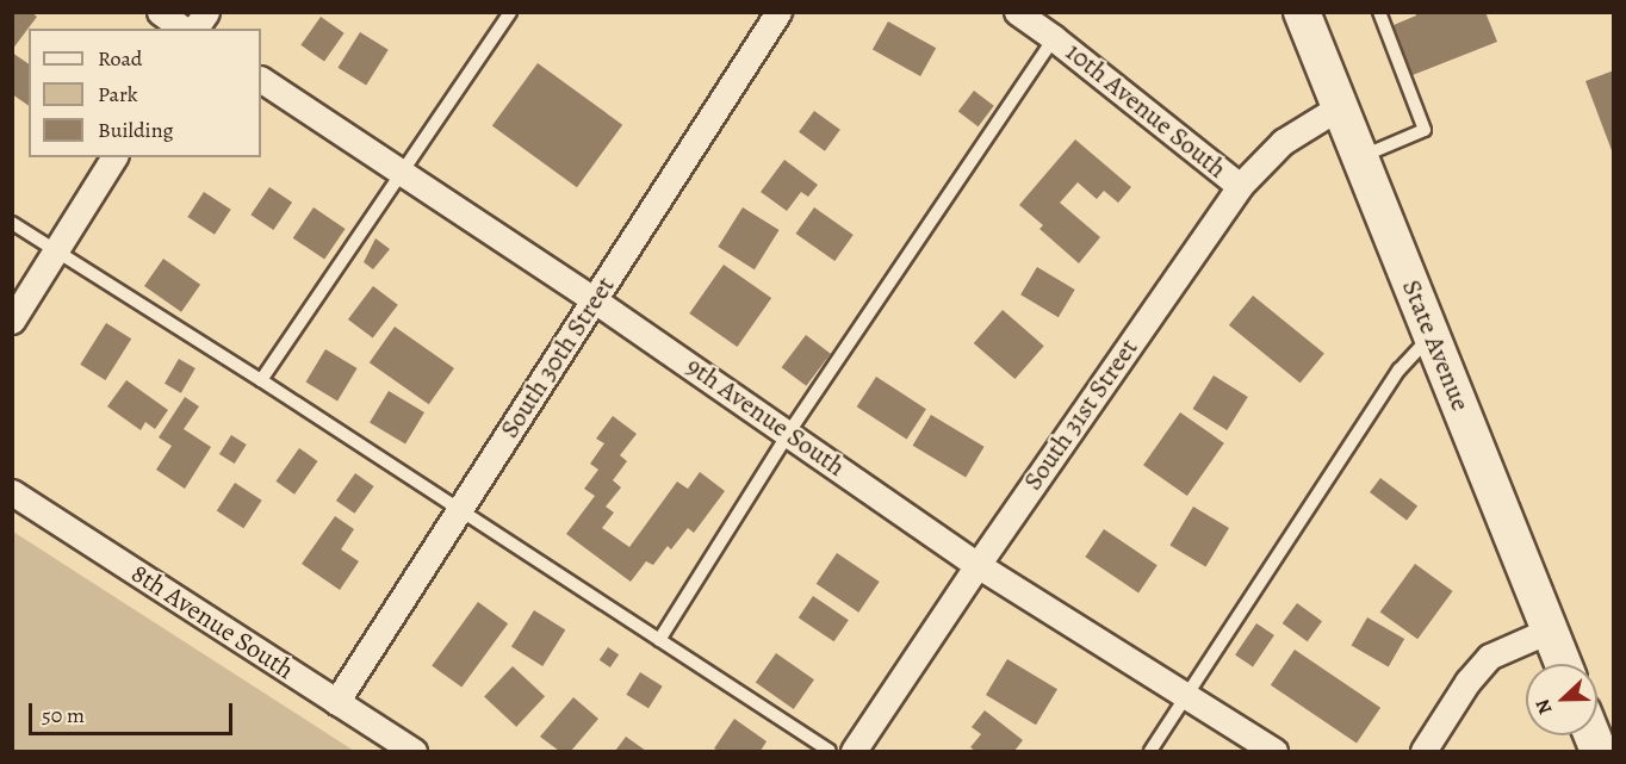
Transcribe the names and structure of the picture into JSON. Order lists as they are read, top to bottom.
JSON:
{
  "streets": {
    "main road": ["State Avenue"],
    "street": [
      "10th Avenue South",
      "South 30th Street",
      "South 31st Street",
      "9th Avenue South",
      "8th Avenue South"
    ]
  },
  "crossings": [
    ["10th Avenue South", "South 31st Street"],
    ["State Avenue", "South 31st Street"],
    ["South 30th Street", "9th Avenue South"],
    ["South 30th Street", "8th Avenue South"],
    ["South 31st Street", "9th Avenue South"]
  ],
  "legend": ["Road", "Park", "Building"],
  "scale_bar": "50 m",
  "north": "left"
}
